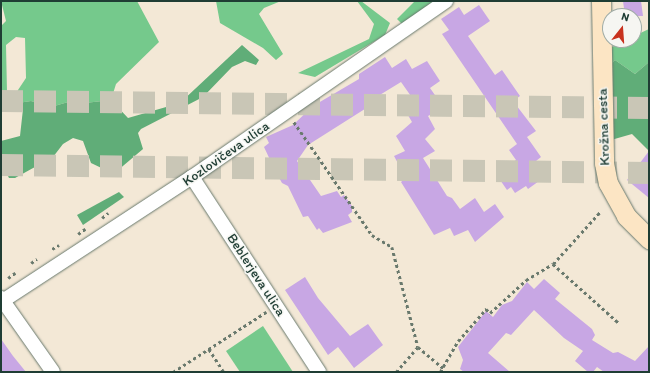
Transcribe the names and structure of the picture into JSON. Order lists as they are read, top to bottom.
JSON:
{
  "streets": {
    "street": ["Krožna cesta", "Kozlovičeva ulica", "Beblerjeva ulica"]
  },
  "crossings": [
    ["Kozlovičeva ulica", "Beblerjeva ulica"]
  ],
  "north": "top"
}
